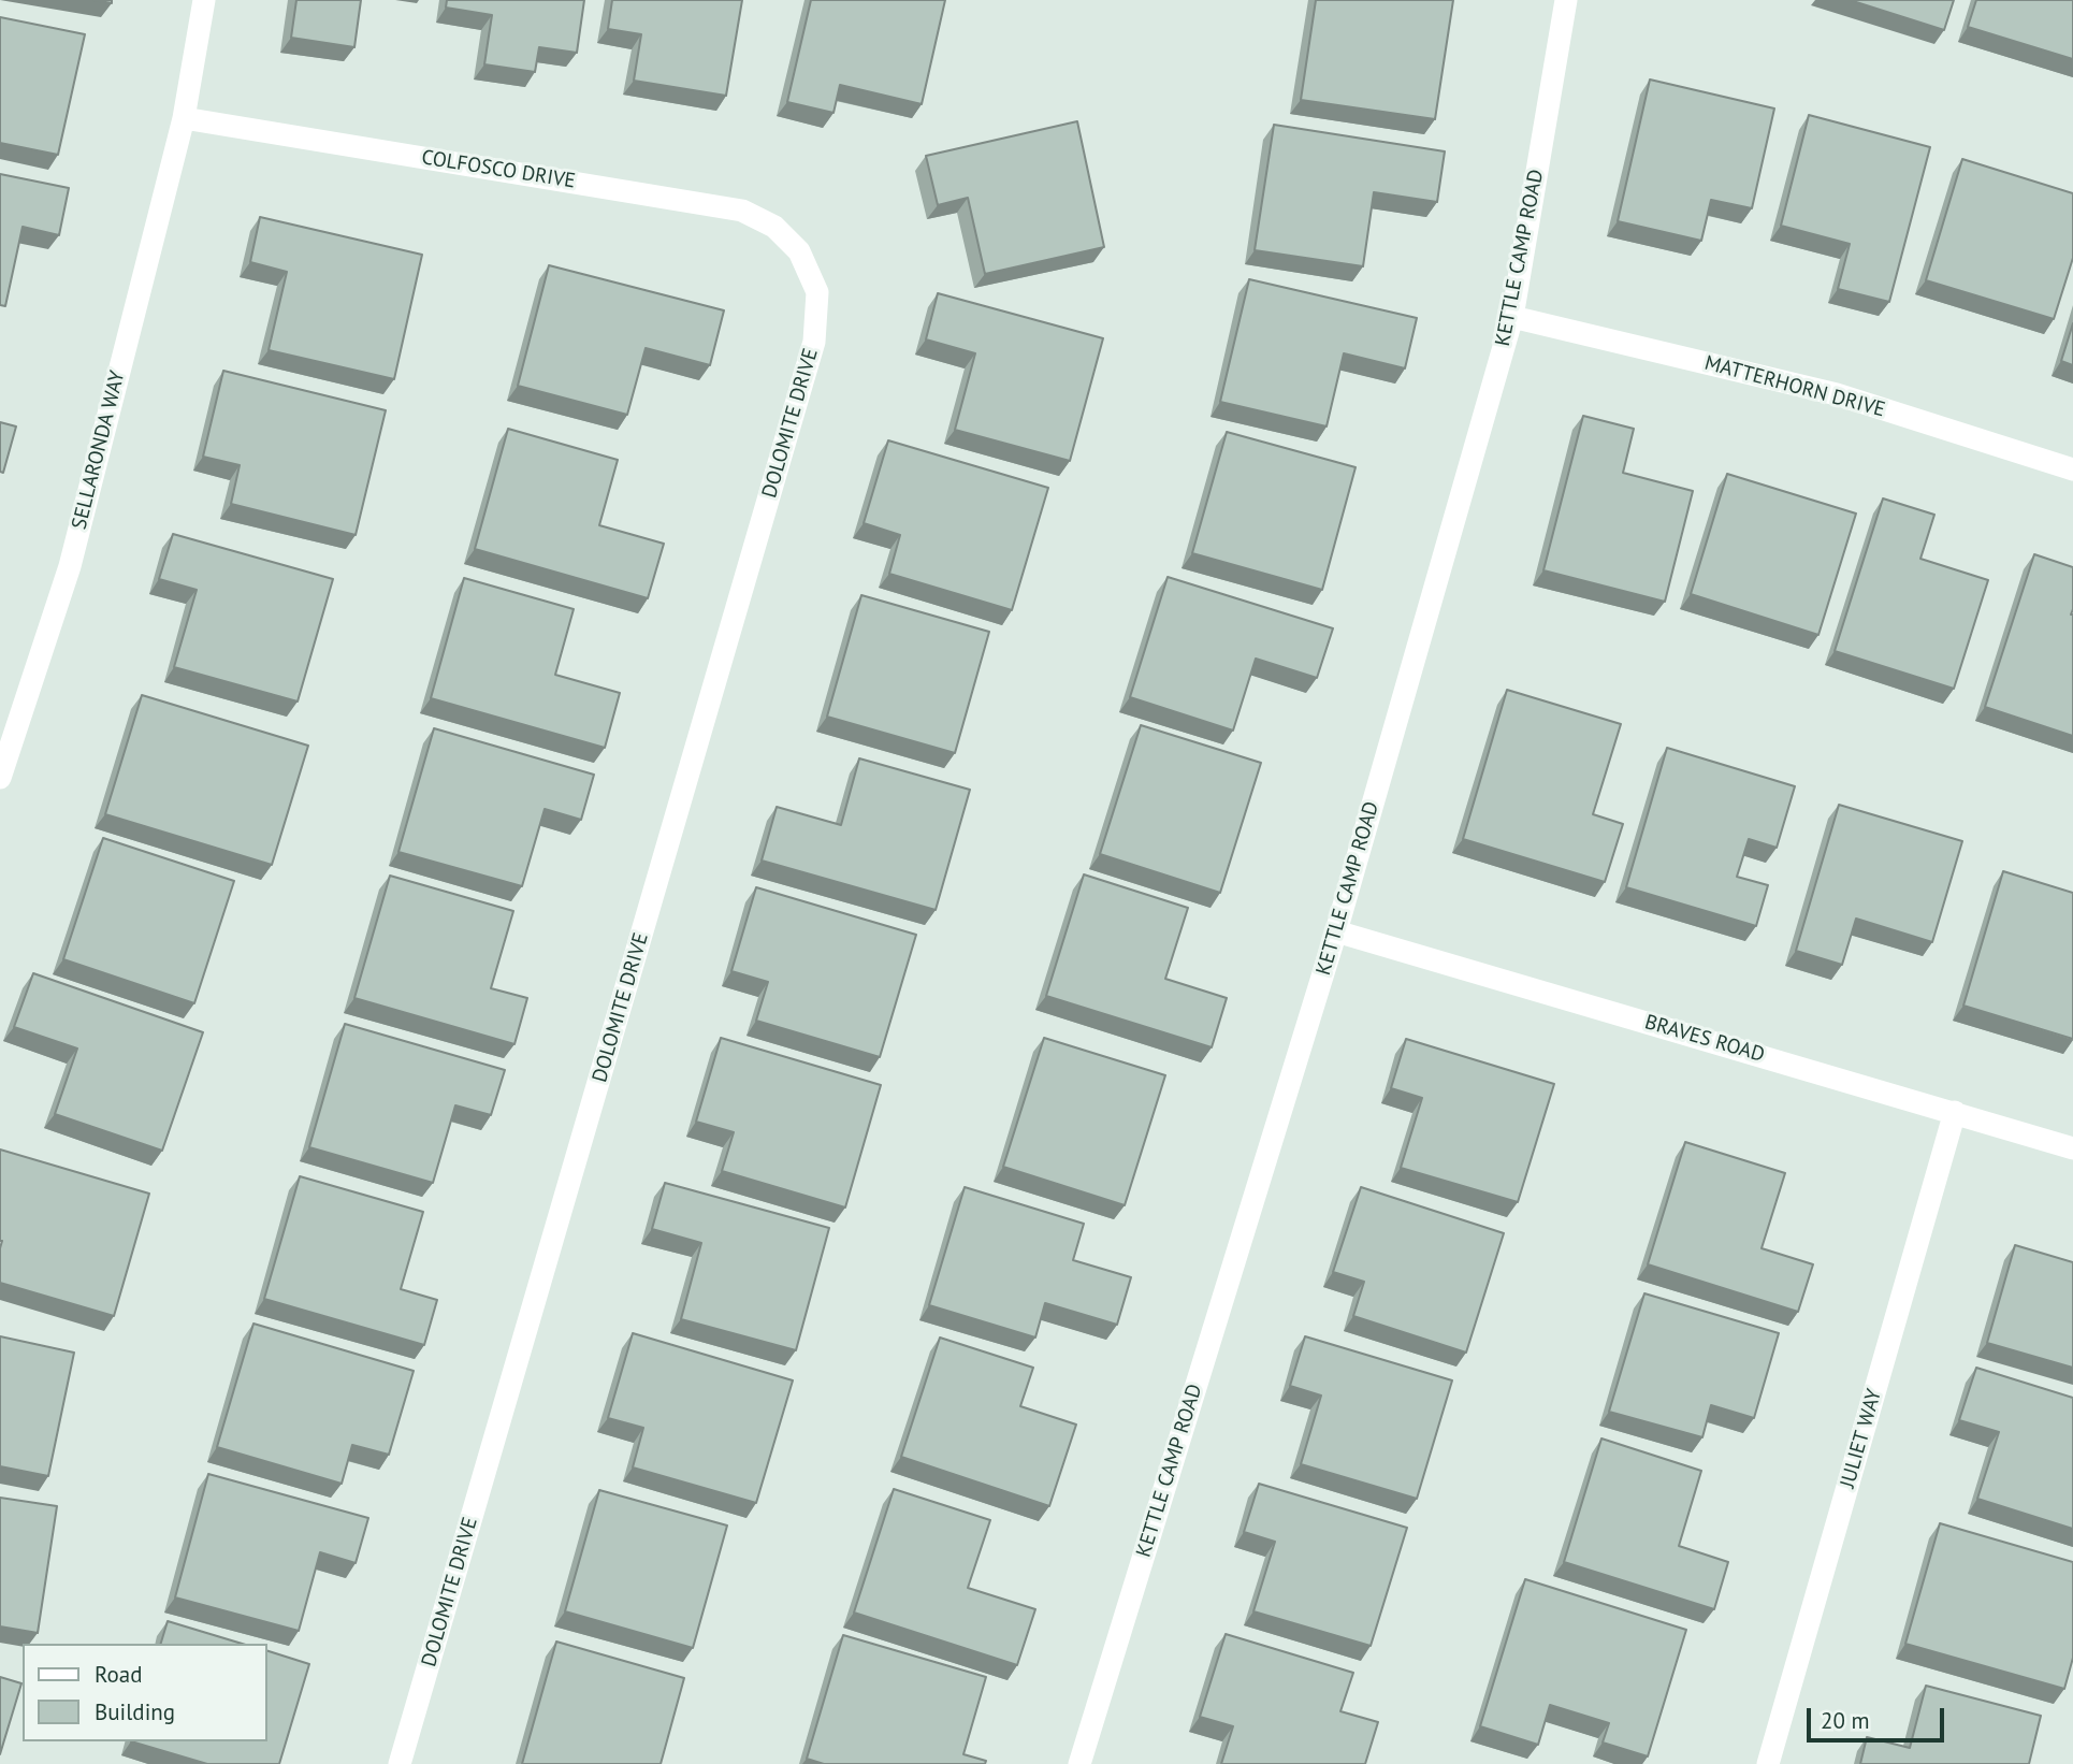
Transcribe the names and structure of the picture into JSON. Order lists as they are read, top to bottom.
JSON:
{
  "streets": {
    "street": [
      "COLFOSCO DRIVE",
      "KETTLE CAMP ROAD",
      "MATTERHORN DRIVE",
      "DOLOMITE DRIVE",
      "SELLARONDA WAY",
      "BRAVES ROAD",
      "JULIET WAY"
    ]
  },
  "crossings": [
    ["COLFOSCO DRIVE", "DOLOMITE DRIVE"],
    ["COLFOSCO DRIVE", "SELLARONDA WAY"],
    ["KETTLE CAMP ROAD", "MATTERHORN DRIVE"],
    ["KETTLE CAMP ROAD", "BRAVES ROAD"],
    ["BRAVES ROAD", "JULIET WAY"]
  ],
  "legend": ["Road", "Building"],
  "scale_bar": "20 m"
}
